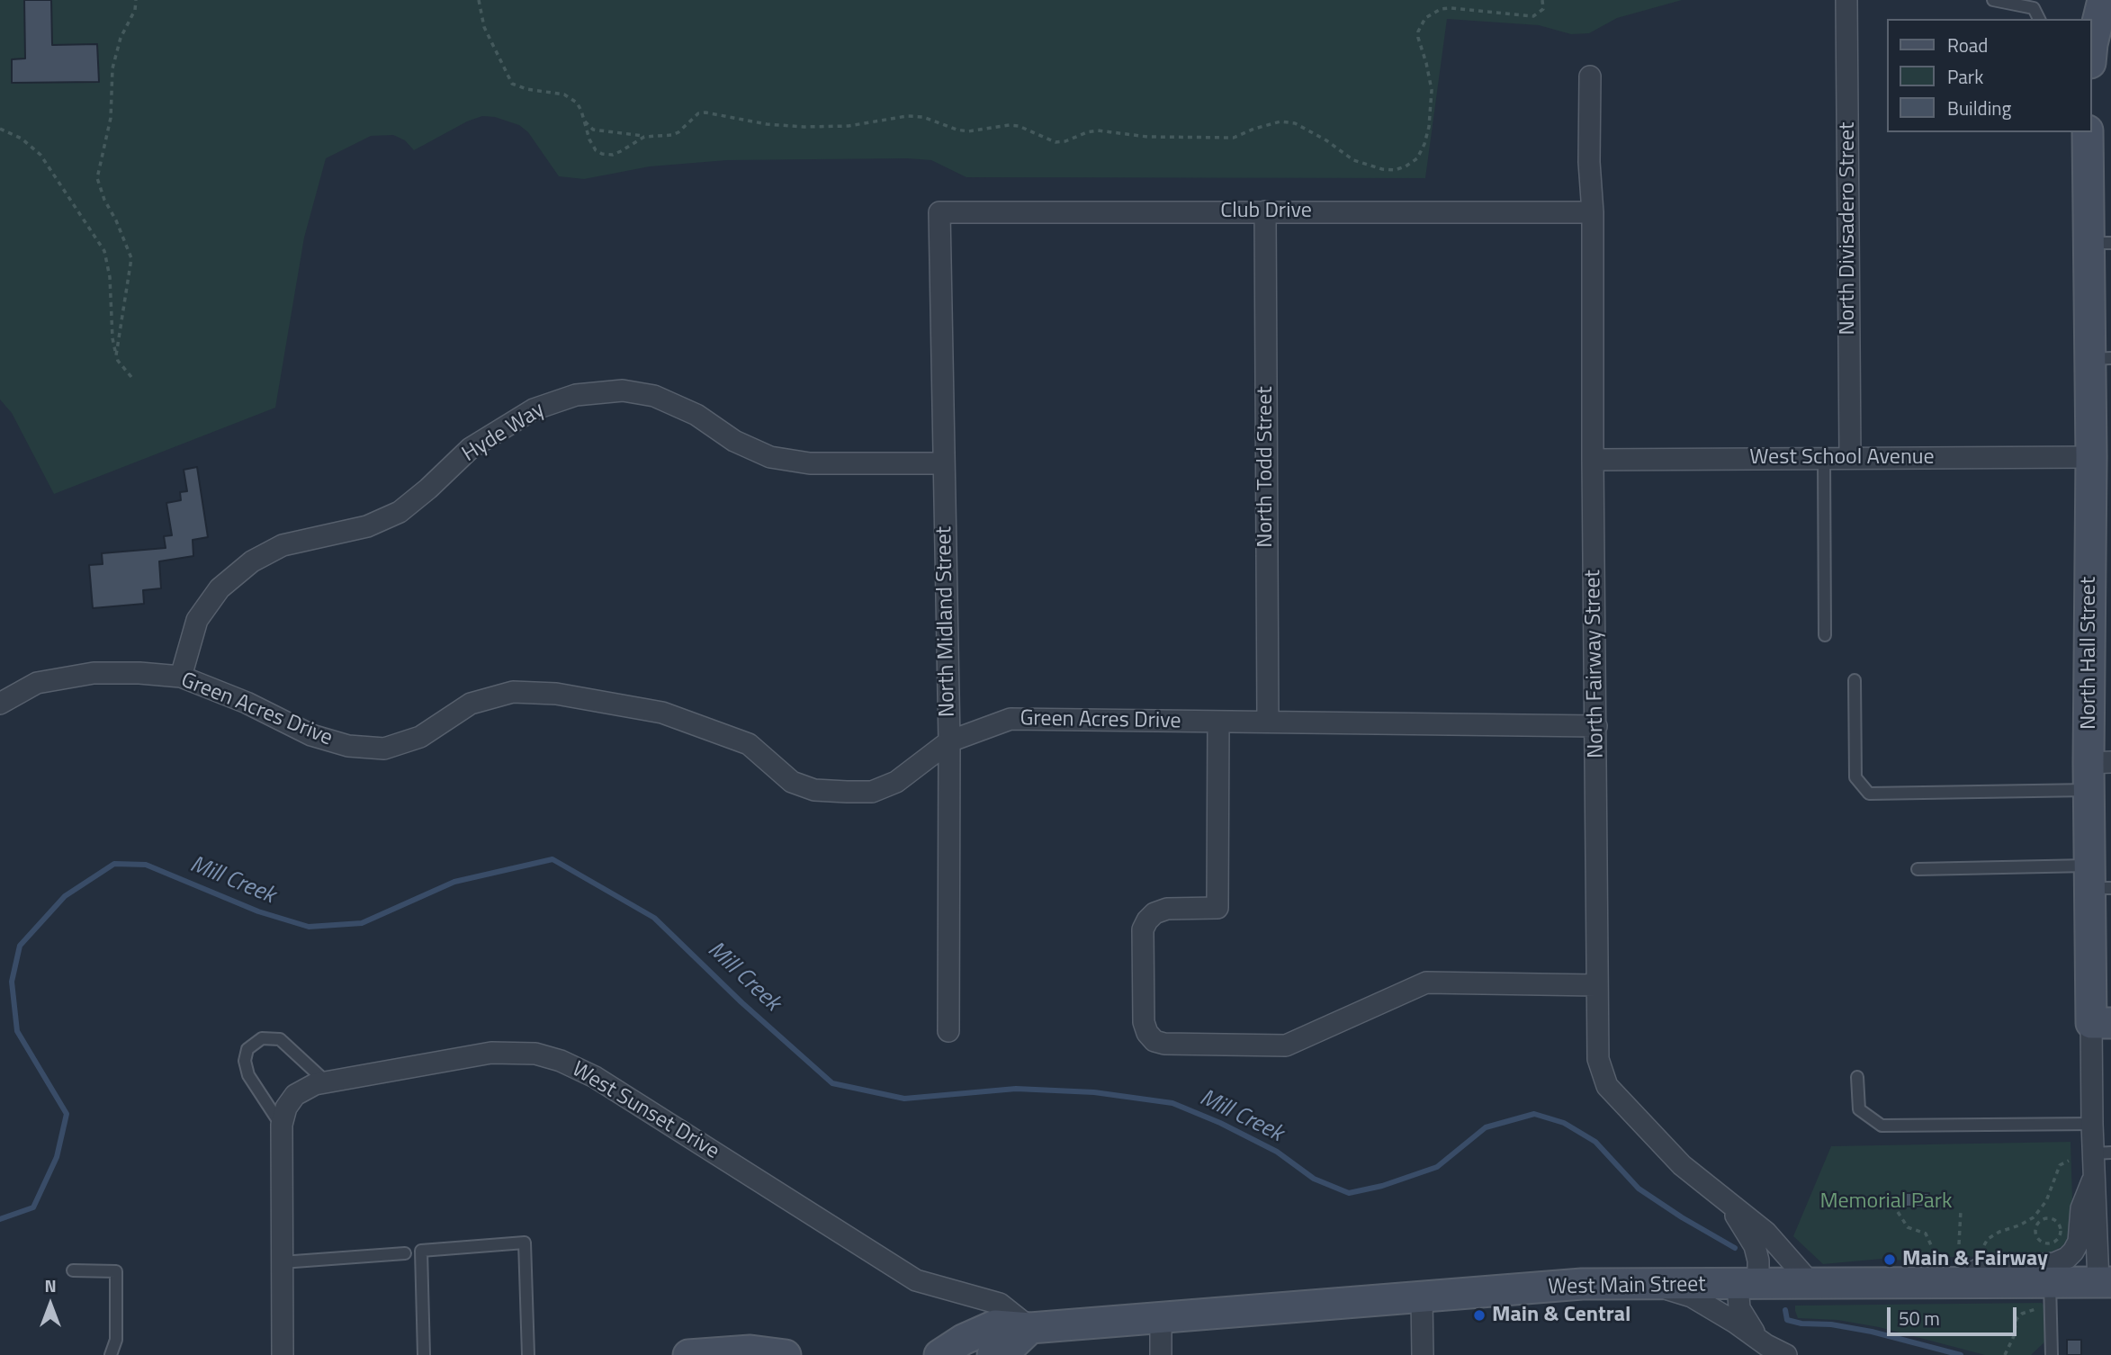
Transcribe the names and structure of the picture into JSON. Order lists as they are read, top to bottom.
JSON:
{
  "streets": {
    "street": [
      "Club Drive",
      "North Divisadero Street",
      "Hyde Way",
      "West School Avenue",
      "North Todd Street",
      "North Midland Street",
      "North Hall Street",
      "North Fairway Street",
      "Green Acres Drive",
      "West Sunset Drive",
      "West Main Street"
    ]
  },
  "crossings": [
    ["Club Drive", "North Todd Street"],
    ["Club Drive", "North Midland Street"],
    ["Club Drive", "North Fairway Street"],
    ["North Divisadero Street", "West School Avenue"],
    ["Hyde Way", "North Midland Street"],
    ["Hyde Way", "Green Acres Drive"],
    ["West School Avenue", "North Hall Street"],
    ["West School Avenue", "North Fairway Street"],
    ["North Todd Street", "Green Acres Drive"],
    ["North Midland Street", "Green Acres Drive"],
    ["North Hall Street", "West Main Street"],
    ["North Fairway Street", "Green Acres Drive"],
    ["North Fairway Street", "West Main Street"],
    ["West Sunset Drive", "West Main Street"]
  ],
  "water": ["Mill Creek"],
  "parks": ["Memorial Park"],
  "places": ["Main & Fairway", "Main & Central"],
  "legend": ["Road", "Park", "Building"],
  "scale_bar": "50 m",
  "north": "top"
}
